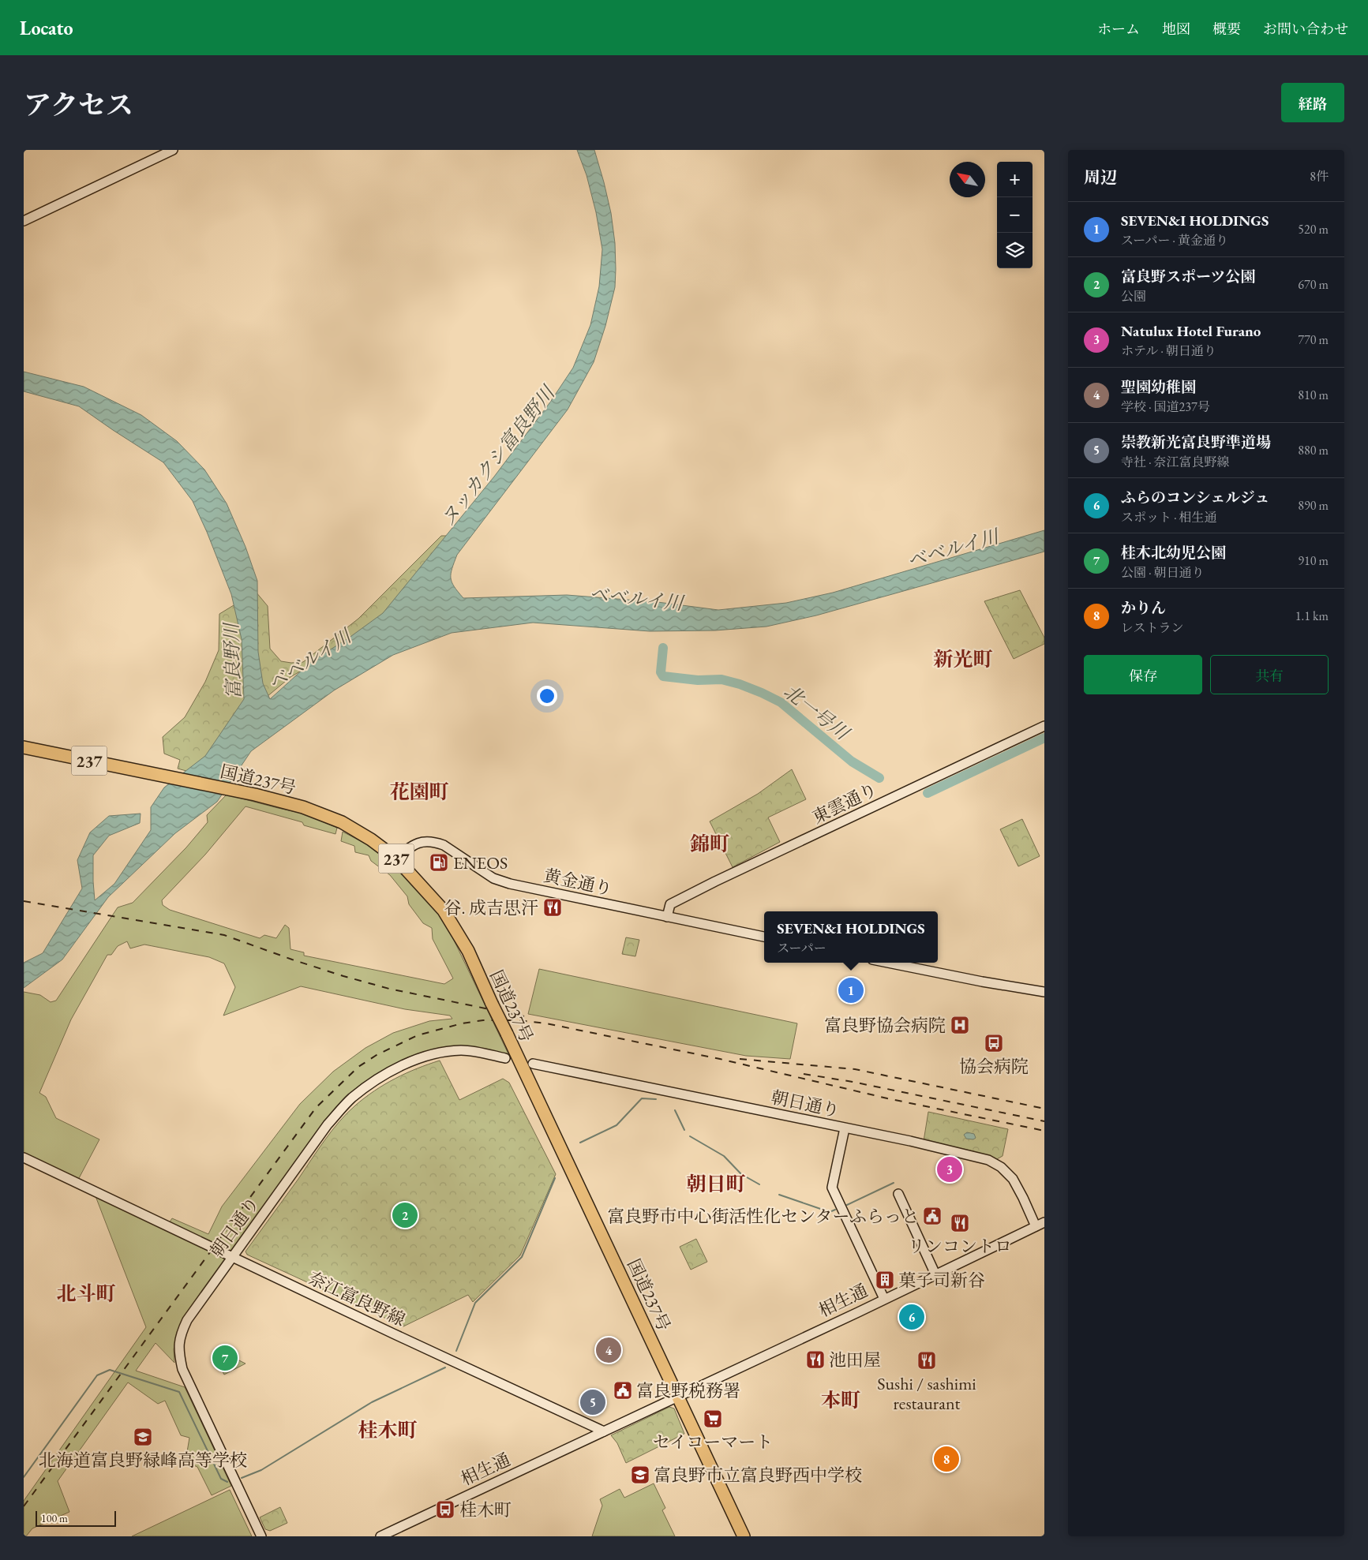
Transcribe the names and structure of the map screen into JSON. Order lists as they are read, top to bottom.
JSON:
{
  "streets": {
    "highway": ["237", "国道237号"],
    "street": [
      "東雲通り",
      "黄金通り",
      "朝日通り",
      "奈江富良野線",
      "相生通"
    ]
  },
  "crossings": [
    ["国道237号", "黄金通り"],
    ["国道237号", "相生通"],
    ["東雲通り", "黄金通り"],
    ["朝日通り", "奈江富良野線"],
    ["朝日通り", "相生通"],
    ["奈江富良野線", "相生通"]
  ],
  "districts": [
    "新光町",
    "花園町",
    "錦町",
    "朝日町",
    "北斗町",
    "本町",
    "桂木町"
  ],
  "water": [
    "ヌッカクシ富良野川",
    "ベベルイ川",
    "富良野川",
    "北一号川"
  ],
  "places": {
    "fuel station": ["ENEOS"],
    "restaurant": [
      "谷. 成吉思汗",
      "リンコントロ",
      "池田屋",
      "Sushi / sashimi restaurant"
    ],
    "hospital": ["富良野協会病院"],
    "bus stop": ["協会病院", "桂木町"],
    "public building": ["富良野市中心街活性化センターふらっと", "富良野税務署"],
    "building": ["菓子司新谷"],
    "supermarket": ["セイコーマート"],
    "school or university": ["北海道富良野緑峰高等学校", "富良野市立富良野西中学校"]
  },
  "scale_bar": "100 m",
  "north": "top left",
  "page": {
    "header": "Locato",
    "nav": [
      "ホーム",
      "地図",
      "概要",
      "お問い合わせ"
    ],
    "title": "アクセス",
    "buttons": [
      "経路",
      ["保存", "共有"]
    ],
    "heading": ["周辺", "8件"],
    "map_buttons": ["+", "−"],
    "list": [
      {
        "mark": "1",
        "name": "SEVEN&I HOLDINGS",
        "note": "スーパー · 黄金通り",
        "value": "520 m"
      },
      {
        "mark": "2",
        "name": "富良野スポーツ公園",
        "note": "公園",
        "value": "670 m"
      },
      {
        "mark": "3",
        "name": "Natulux Hotel Furano",
        "note": "ホテル · 朝日通り",
        "value": "770 m"
      },
      {
        "mark": "4",
        "name": "聖園幼稚園",
        "note": "学校 · 国道237号",
        "value": "810 m"
      },
      {
        "mark": "5",
        "name": "崇教新光富良野準道場",
        "note": "寺社 · 奈江富良野線",
        "value": "880 m"
      },
      {
        "mark": "6",
        "name": "ふらのコンシェルジュ",
        "note": "スポット · 相生通",
        "value": "890 m"
      },
      {
        "mark": "7",
        "name": "桂木北幼児公園",
        "note": "公園 · 朝日通り",
        "value": "910 m"
      },
      {
        "mark": "8",
        "name": "かりん",
        "note": "レストラン",
        "value": "1.1 km"
      }
    ],
    "popup": ["SEVEN&I HOLDINGS", "スーパー"],
    "pins": [
      "1",
      "3",
      "2",
      "6",
      "4",
      "7",
      "5",
      "8"
    ],
    "scale": "100 m"
  }
}
